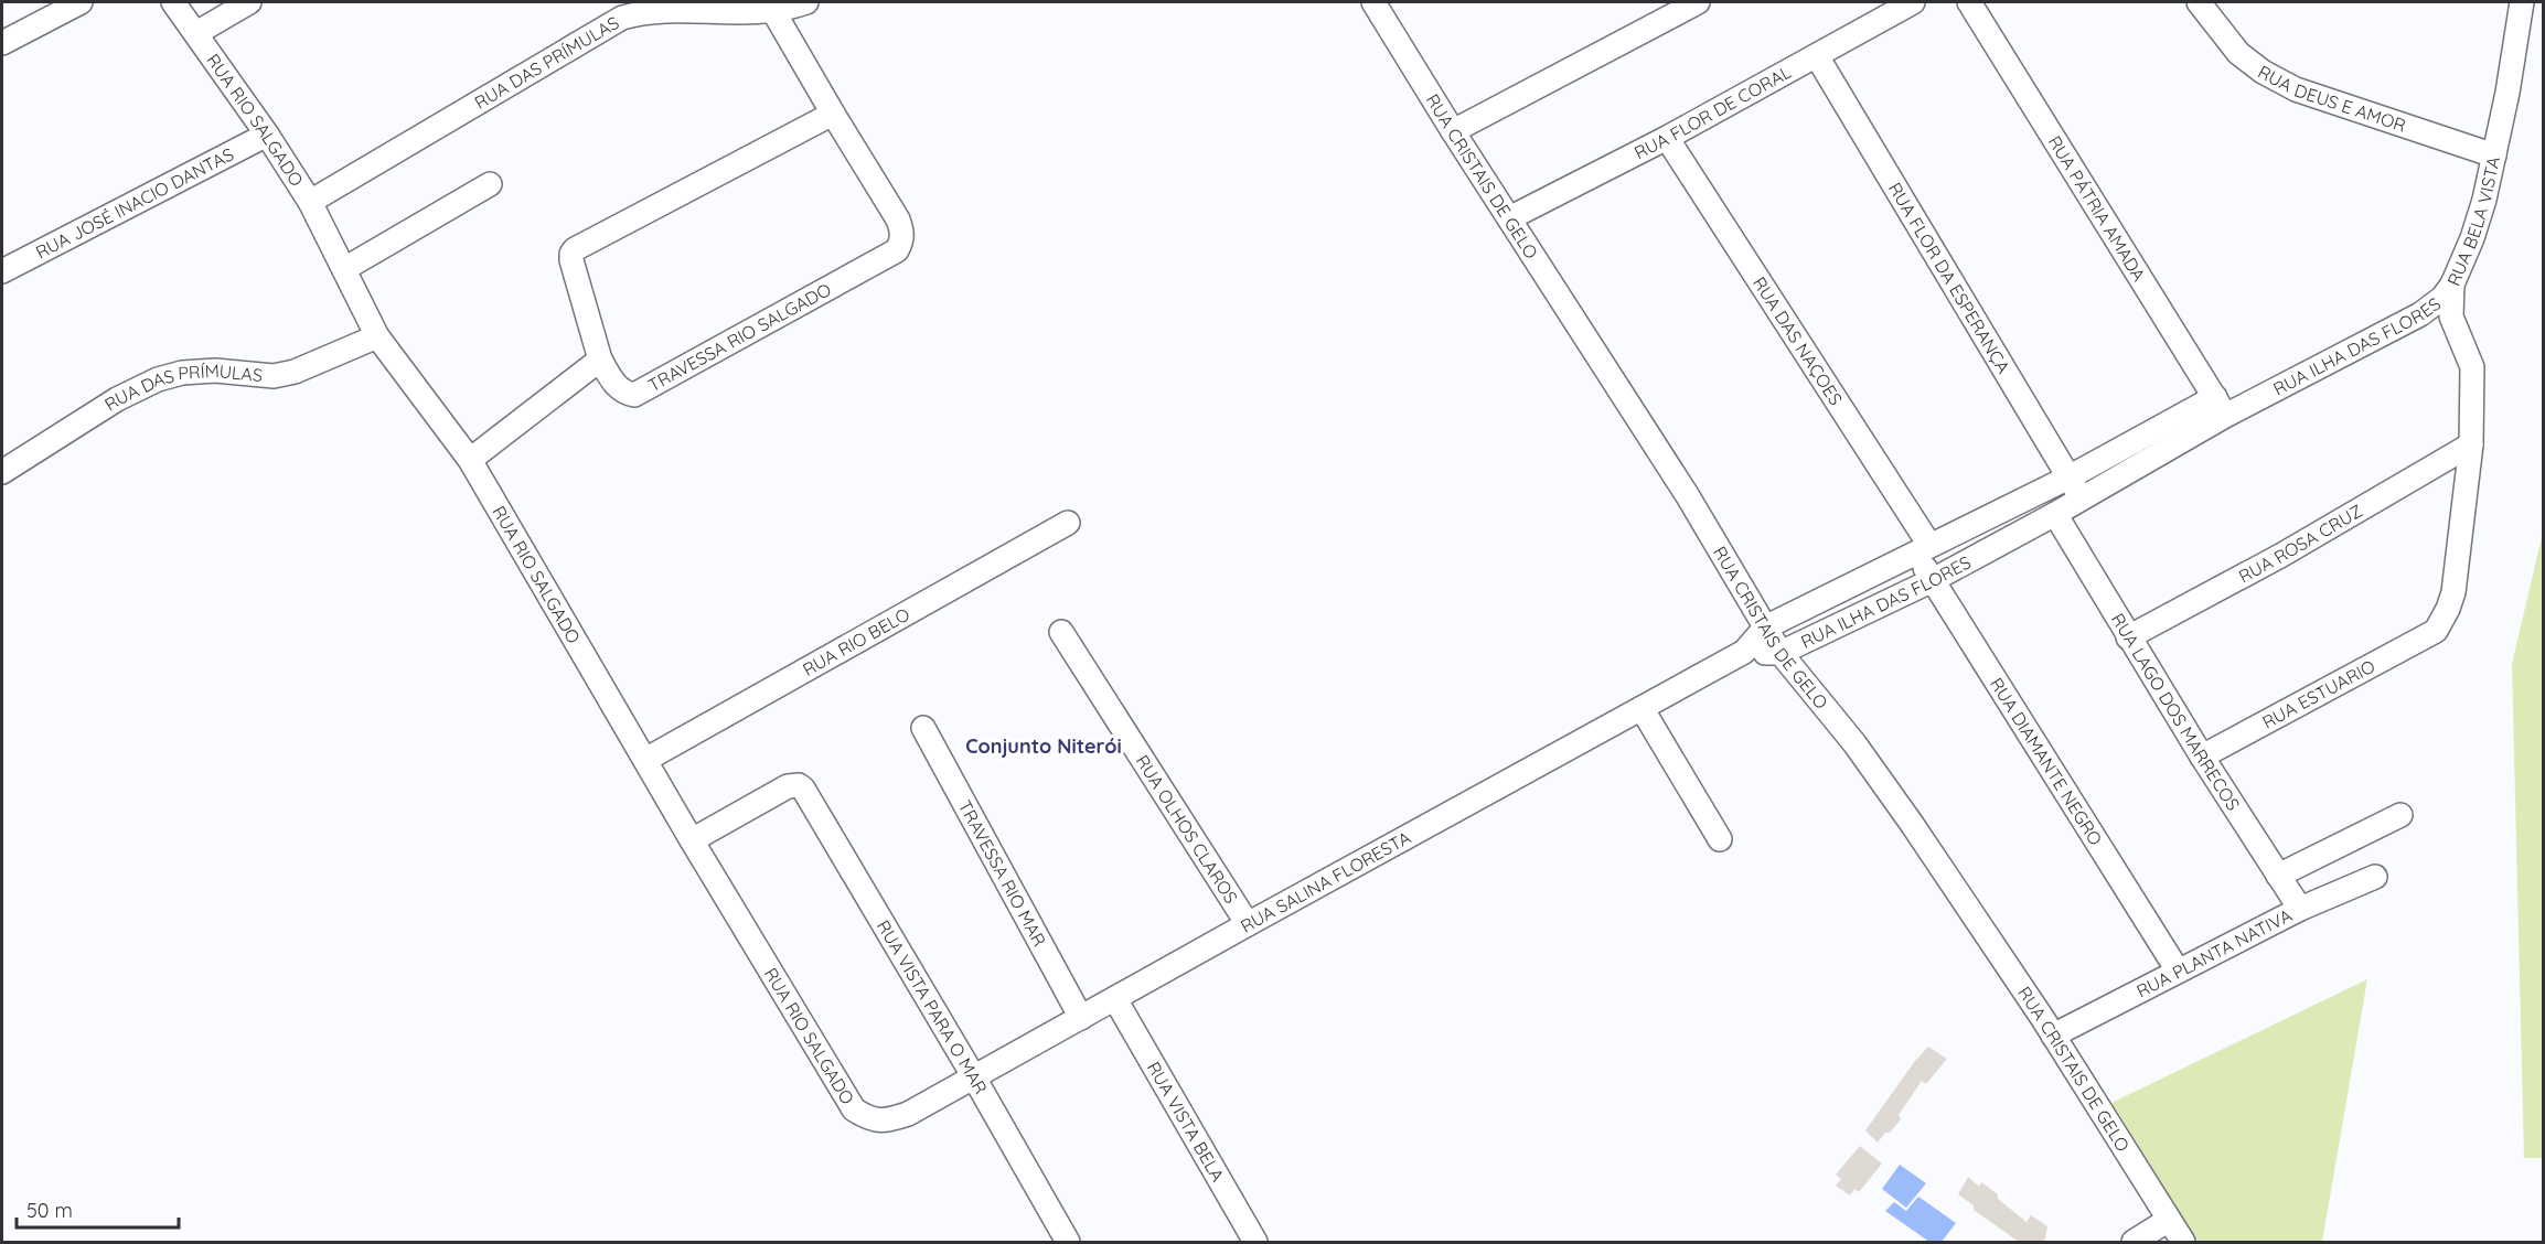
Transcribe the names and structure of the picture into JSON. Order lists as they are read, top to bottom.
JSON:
{
  "streets": {
    "street": [
      "RUA DAS PRÍMULAS",
      "RUA DEUS E AMOR",
      "RUA FLOR DE CORAL",
      "RUA RIO SALGADO",
      "RUA CRISTAIS DE GELO",
      "RUA JOSÉ INACIO DANTAS",
      "RUA PÁTRIA AMADA",
      "RUA BELA VISTA",
      "RUA FLOR DA ESPERANÇA",
      "TRAVESSA RIO SALGADO",
      "RUA DAS NAÇOES",
      "RUA ILHA DAS FLORES",
      "RUA ROSA CRUZ",
      "RUA RIO BELO",
      "RUA ESTUARIO",
      "RUA LAGO DOS MARRECOS",
      "RUA DIAMANTE NEGRO",
      "RUA OLHOS CLAROS",
      "TRAVESSA RIO MAR",
      "RUA SALINA FLORESTA",
      "RUA PLANTA NATIVA",
      "RUA VISTA PARA O MAR",
      "RUA VISTA BELA"
    ]
  },
  "crossings": [
    ["RUA DAS PRÍMULAS", "RUA RIO SALGADO"],
    ["RUA DEUS E AMOR", "RUA BELA VISTA"],
    ["RUA FLOR DE CORAL", "RUA CRISTAIS DE GELO"],
    ["RUA FLOR DE CORAL", "RUA FLOR DA ESPERANÇA"],
    ["RUA FLOR DE CORAL", "RUA DAS NAÇOES"],
    ["RUA RIO SALGADO", "RUA JOSÉ INACIO DANTAS"],
    ["RUA RIO SALGADO", "RUA RIO BELO"],
    ["RUA RIO SALGADO", "RUA SALINA FLORESTA"],
    ["RUA RIO SALGADO", "RUA VISTA PARA O MAR"],
    ["RUA CRISTAIS DE GELO", "RUA ILHA DAS FLORES"],
    ["RUA CRISTAIS DE GELO", "RUA PLANTA NATIVA"],
    ["RUA PÁTRIA AMADA", "RUA ILHA DAS FLORES"],
    ["RUA BELA VISTA", "RUA ILHA DAS FLORES"],
    ["RUA BELA VISTA", "RUA ROSA CRUZ"],
    ["RUA BELA VISTA", "RUA ESTUARIO"],
    ["RUA FLOR DA ESPERANÇA", "RUA ILHA DAS FLORES"],
    ["RUA DAS NAÇOES", "RUA ILHA DAS FLORES"],
    ["RUA DAS NAÇOES", "RUA DIAMANTE NEGRO"],
    ["RUA ILHA DAS FLORES", "RUA LAGO DOS MARRECOS"],
    ["RUA ILHA DAS FLORES", "RUA DIAMANTE NEGRO"],
    ["RUA ILHA DAS FLORES", "RUA SALINA FLORESTA"],
    ["RUA ROSA CRUZ", "RUA LAGO DOS MARRECOS"],
    ["RUA ESTUARIO", "RUA LAGO DOS MARRECOS"],
    ["RUA LAGO DOS MARRECOS", "RUA PLANTA NATIVA"],
    ["RUA DIAMANTE NEGRO", "RUA PLANTA NATIVA"],
    ["RUA OLHOS CLAROS", "RUA SALINA FLORESTA"],
    ["TRAVESSA RIO MAR", "RUA SALINA FLORESTA"],
    ["RUA SALINA FLORESTA", "RUA VISTA PARA O MAR"],
    ["RUA SALINA FLORESTA", "RUA VISTA BELA"]
  ],
  "districts": ["Conjunto Niterói"],
  "scale_bar": "50 m"
}
